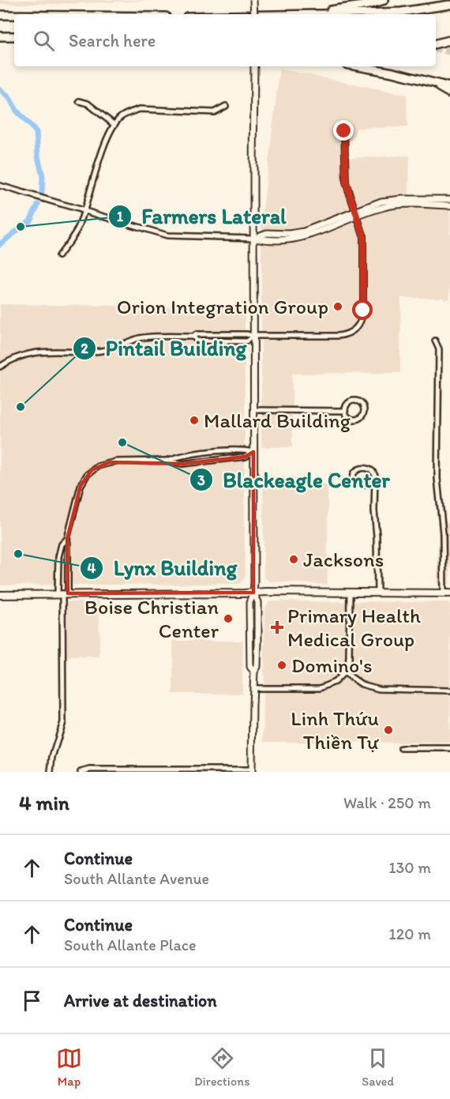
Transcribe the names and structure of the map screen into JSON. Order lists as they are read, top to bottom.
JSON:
{
  "places": {
    "other": [
      "Farmers Lateral",
      "Orion Integration Group",
      "Pintail Building",
      "Mallard Building",
      "Blackeagle Center",
      "Lynx Building",
      "Jacksons",
      "Boise Christian Center",
      "Domino's",
      "Linh Thứu Thiền Tự"
    ],
    "health": ["Primary Health Medical Group"]
  },
  "page": {
    "search": "Search here",
    "heading": ["4 min", "Walk · 250 m"],
    "list": [
      ["Continue", "South Allante Avenue", "130 m"],
      ["Continue", "South Allante Place", "120 m"],
      "Arrive at destination"
    ],
    "nav": ["Map", "Directions", "Saved"]
  }
}
